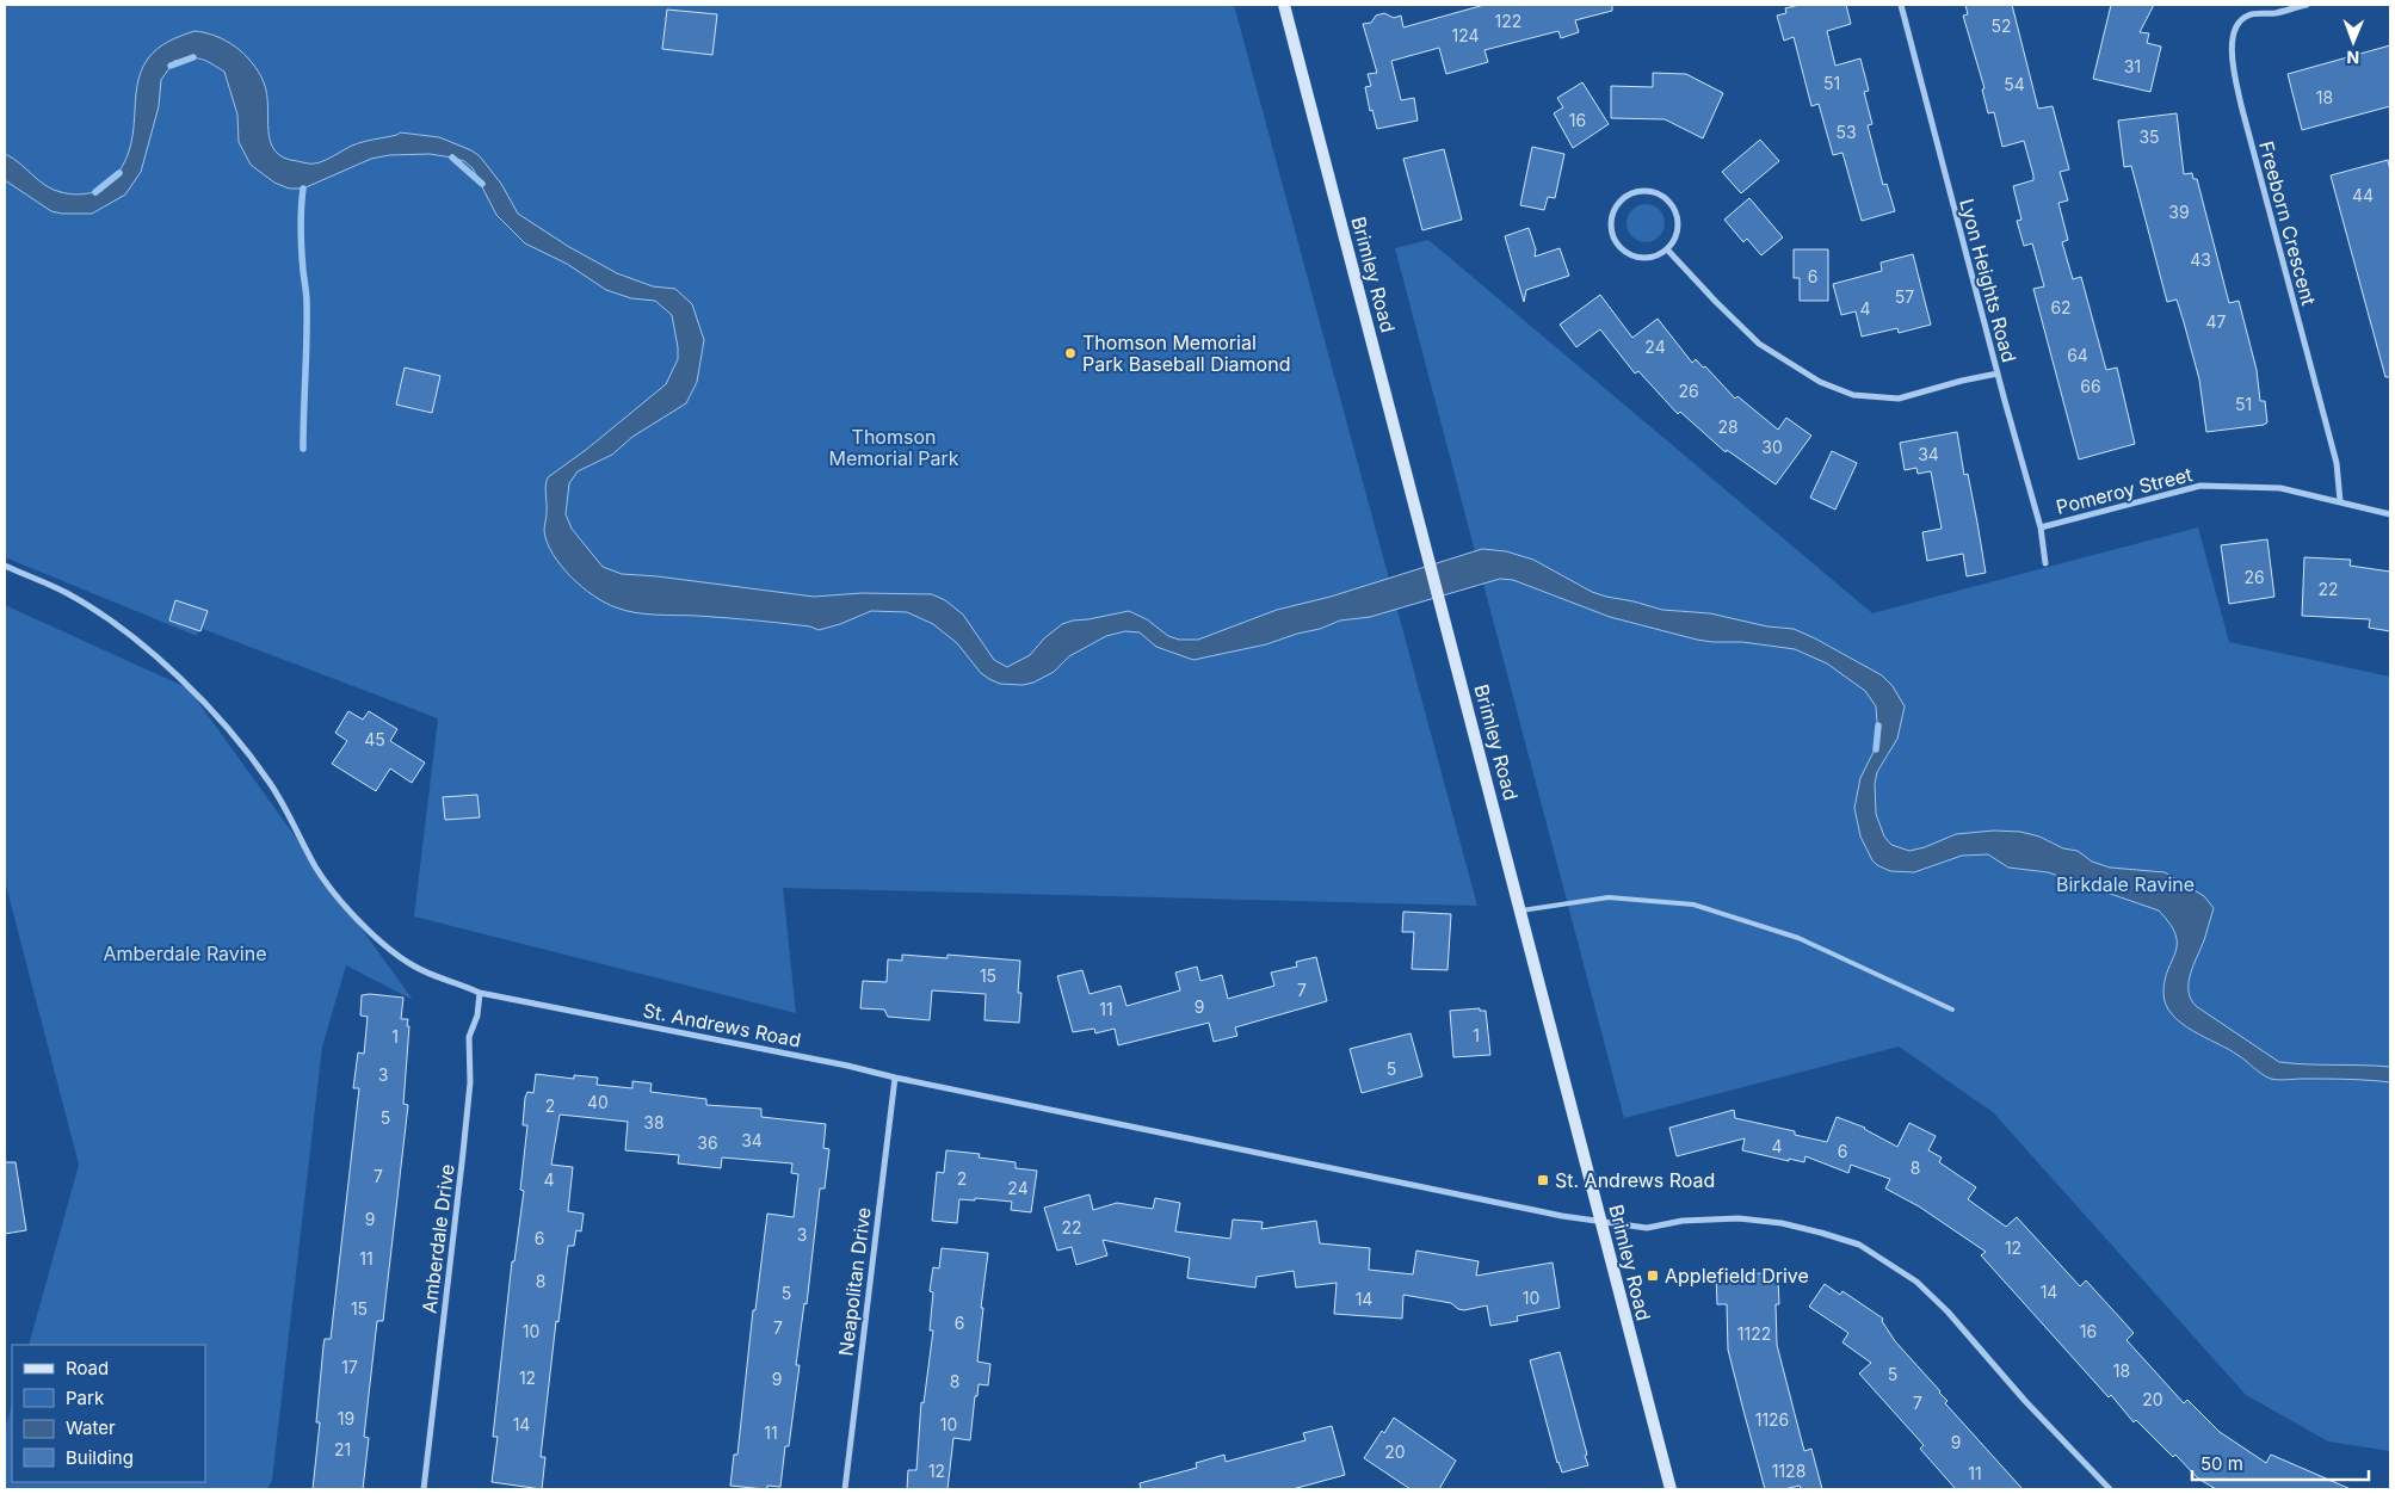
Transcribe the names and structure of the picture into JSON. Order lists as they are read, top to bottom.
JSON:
{
  "streets": {
    "main road": ["Brimley Road"],
    "street": [
      "Freeborn Crescent",
      "Lyon Heights Road",
      "Pomeroy Street",
      "St. Andrews Road",
      "Amberdale Drive",
      "Neapolitan Drive"
    ]
  },
  "crossings": [
    ["Freeborn Crescent", "Pomeroy Street"],
    ["Brimley Road", "St. Andrews Road"],
    ["Lyon Heights Road", "Pomeroy Street"],
    ["St. Andrews Road", "Amberdale Drive"],
    ["St. Andrews Road", "Neapolitan Drive"]
  ],
  "parks": ["Thomson Memorial Park", "Birkdale Ravine", "Amberdale Ravine"],
  "places": {
    "other": ["Thomson Memorial Park Baseball Diamond"],
    "transit": ["St. Andrews Road", "Applefield Drive"]
  },
  "house_numbers": [
    "122",
    "52",
    "124",
    "31",
    "51",
    "54",
    "18",
    "16",
    "53",
    "35",
    "44",
    "39",
    "43",
    "6",
    "57",
    "62",
    "4",
    "47",
    "24",
    "64",
    "66",
    "26",
    "51",
    "28",
    "30",
    "34",
    "26",
    "22",
    "45",
    "15",
    "7",
    "9",
    "11",
    "1",
    "1",
    "5",
    "3",
    "40",
    "2",
    "5",
    "38",
    "34",
    "36",
    "4",
    "6",
    "8",
    "7",
    "2",
    "4",
    "24",
    "9",
    "22",
    "3",
    "6",
    "12",
    "11",
    "8",
    "14",
    "5",
    "10",
    "14",
    "15",
    "6",
    "7",
    "10",
    "16",
    "1122",
    "17",
    "18",
    "5",
    "12",
    "9",
    "8",
    "20",
    "7",
    "19",
    "1126",
    "14",
    "10",
    "11",
    "9",
    "21",
    "20",
    "12",
    "1128",
    "11"
  ],
  "legend": [
    "Road",
    "Park",
    "Water",
    "Building"
  ],
  "scale_bar": "50 m",
  "north": "bottom"
}
